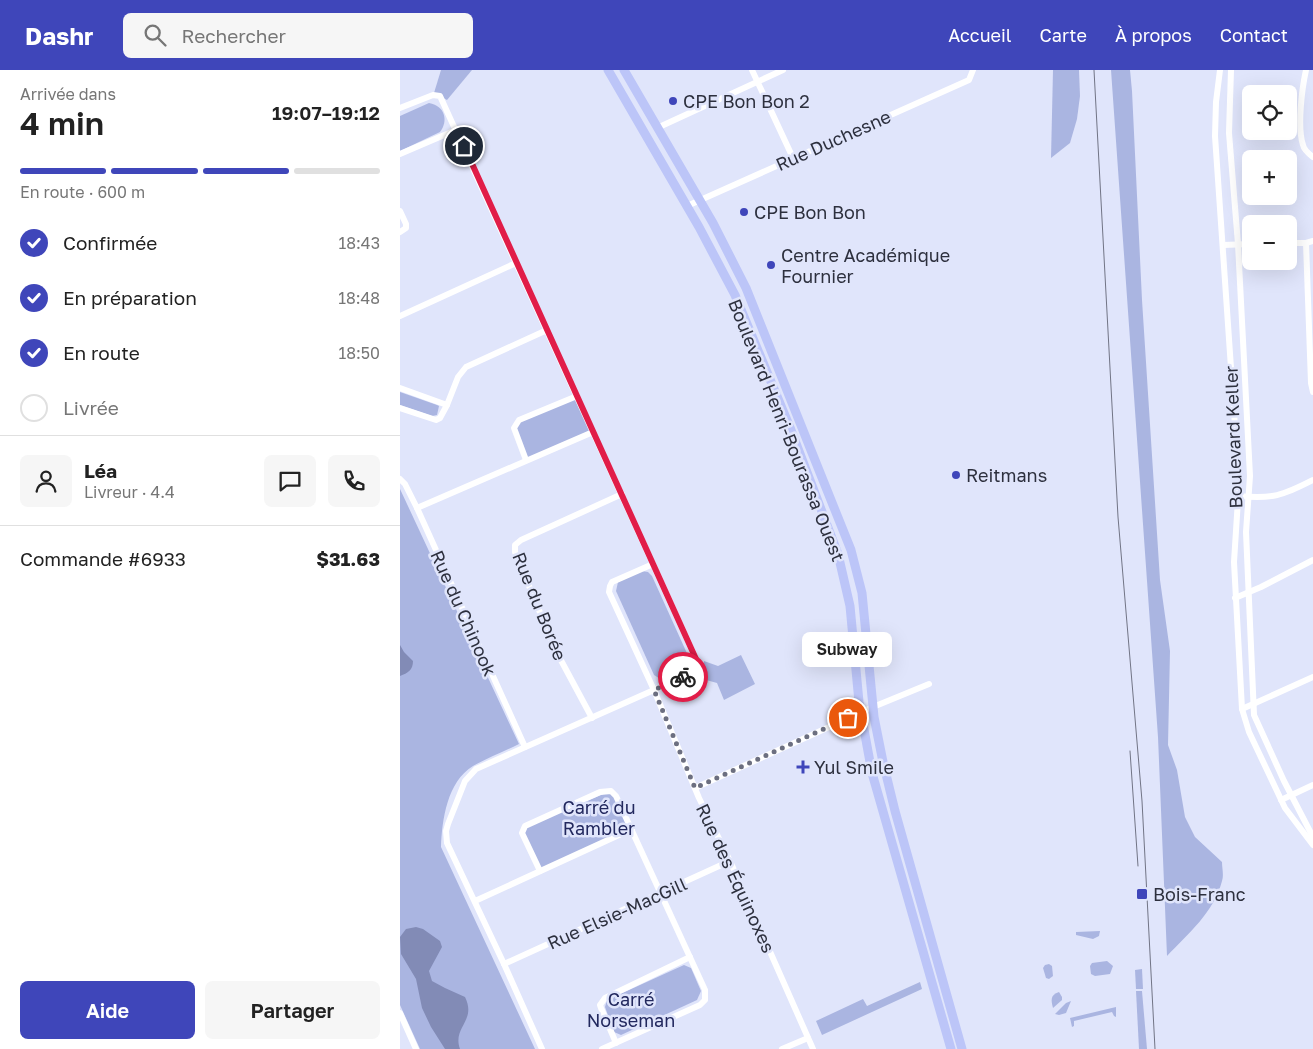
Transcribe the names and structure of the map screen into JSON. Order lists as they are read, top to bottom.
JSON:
{
  "streets": {
    "main road": ["Boulevard Henri-Bourassa Ouest"],
    "street": [
      "Rue Duchesne",
      "Boulevard Keller",
      "Rue du Borée",
      "Rue du Chinook",
      "Rue des Équinoxes",
      "Rue Elsie-MacGill"
    ]
  },
  "crossings": [
    ["Rue Duchesne", "Boulevard Henri-Bourassa Ouest"],
    ["Rue des Équinoxes", "Rue Elsie-MacGill"]
  ],
  "parks": ["Carré du Rambler", "Carré Norseman"],
  "places": {
    "other": [
      "CPE Bon Bon 2",
      "CPE Bon Bon",
      "Centre Académique Fournier",
      "Reitmans",
      "Subway"
    ],
    "health": ["Yul Smile"],
    "transit": ["Bois-Franc"]
  },
  "page": {
    "header": "Dashr",
    "search": "Rechercher",
    "nav": [
      "Accueil",
      "Carte",
      "À propos",
      "Contact"
    ],
    "heading": ["4 min", "Arrivée dans", "19:07–19:12"],
    "panel": [
      "Léa",
      "Livreur · 4.4",
      "Commande #6933",
      "$31.63"
    ],
    "map_buttons": ["+", "−"],
    "bar": "En route · 600 m",
    "list": [
      ["Confirmée", "18:43"],
      ["En préparation", "18:48"],
      ["En route", "18:50"],
      "Livrée"
    ],
    "bubble": "Subway",
    "buttons": ["Aide", "Partager"]
  }
}
